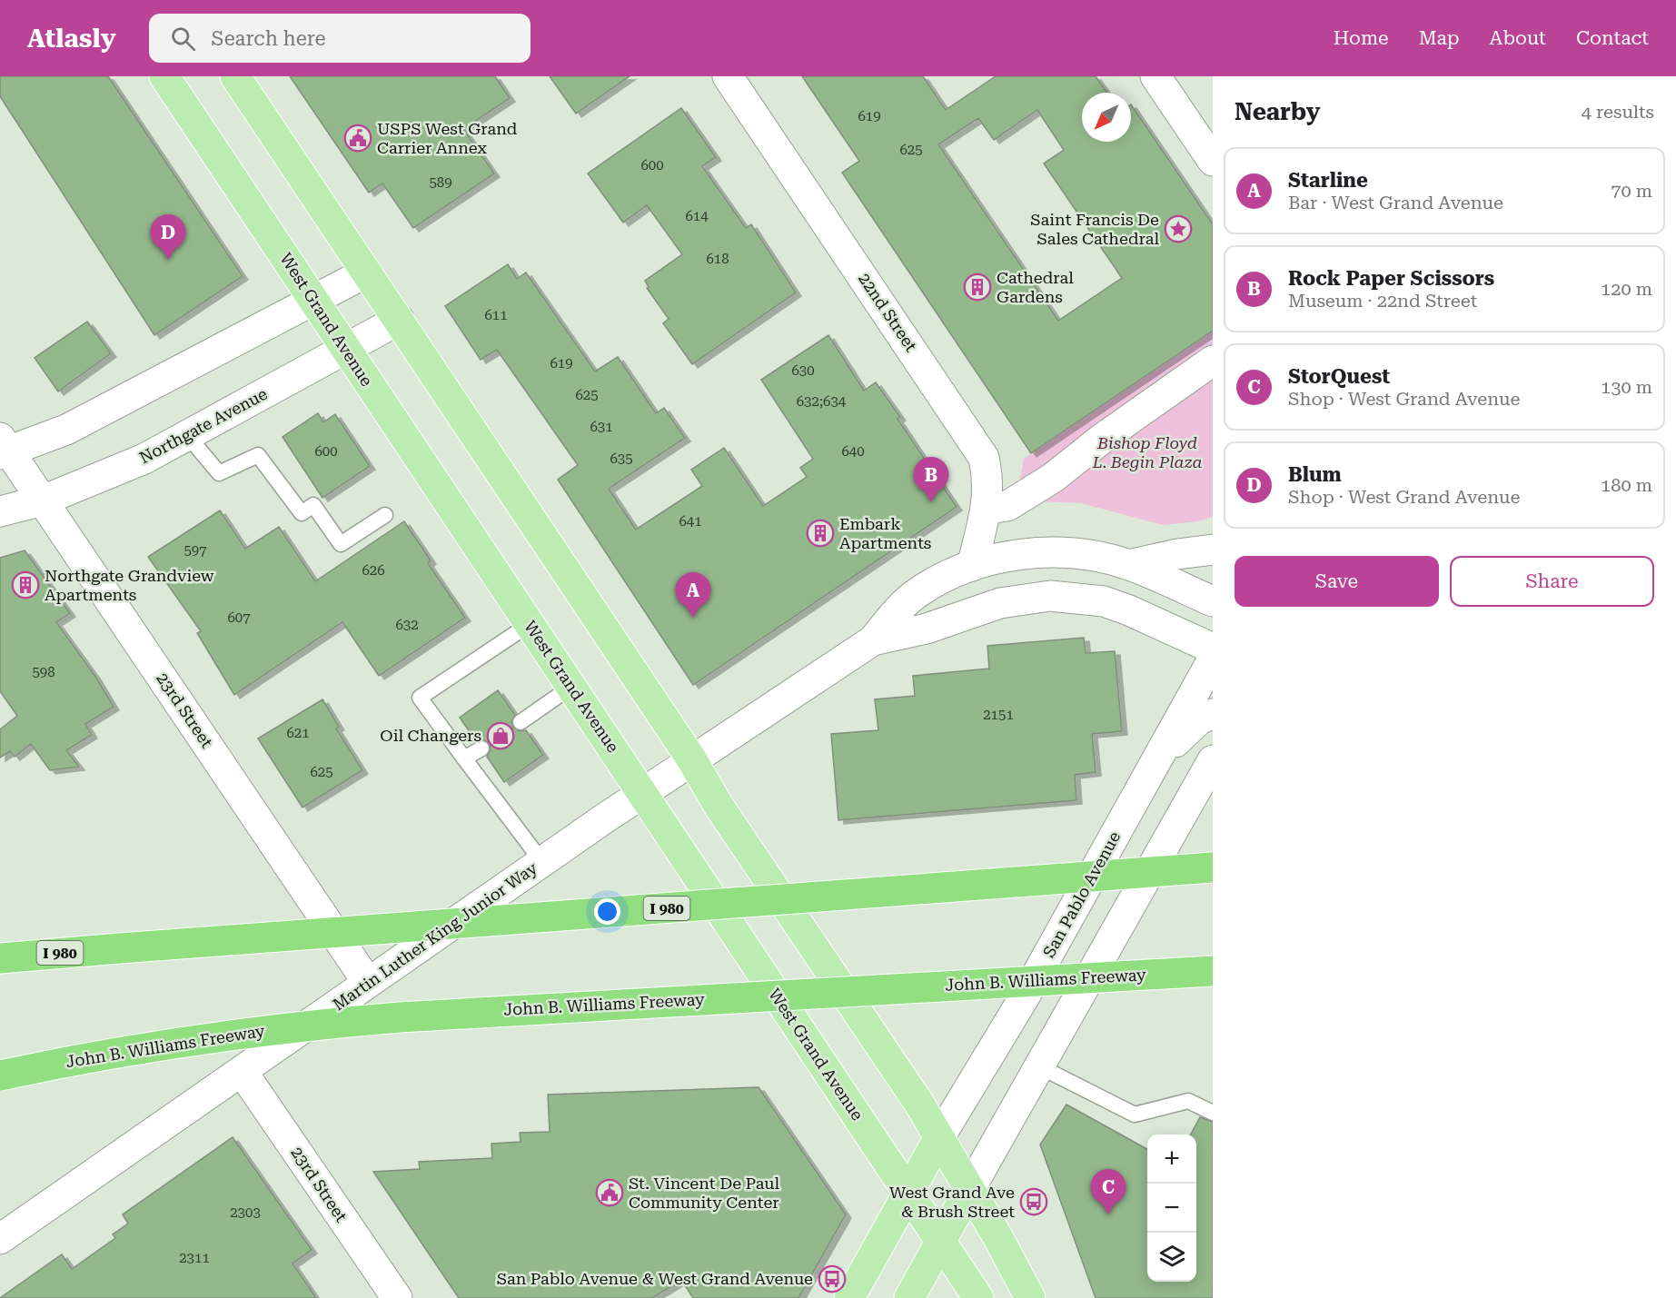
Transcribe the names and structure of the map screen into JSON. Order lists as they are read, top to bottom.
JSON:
{
  "streets": {
    "highway": ["I 980", "John B. Williams Freeway"],
    "main road": [
      "22nd Street",
      "West Grand Avenue",
      "Northgate Avenue",
      "23rd Street",
      "San Pablo Avenue",
      "Martin Luther King Junior Way"
    ]
  },
  "crossings": [
    ["22nd Street", "Martin Luther King Junior Way"],
    ["West Grand Avenue", "Northgate Avenue"],
    ["West Grand Avenue", "San Pablo Avenue"],
    ["West Grand Avenue", "Martin Luther King Junior Way"],
    ["Northgate Avenue", "23rd Street"],
    ["23rd Street", "Martin Luther King Junior Way"]
  ],
  "parks": ["Bishop Floyd L. Begin Plaza"],
  "places": {
    "public building": ["USPS West Grand Carrier Annex", "St. Vincent De Paul Community Center"],
    "place": ["Saint Francis De Sales Cathedral"],
    "building": ["Cathedral Gardens", "Embark Apartments", "Northgate Grandview Apartments"],
    "shop": ["Oil Changers"],
    "bus stop": ["West Grand Ave & Brush Street", "San Pablo Avenue & West Grand Avenue"]
  },
  "house_numbers": [
    "619",
    "625",
    "600",
    "589",
    "614",
    "618",
    "611",
    "619",
    "630",
    "625",
    "632;634",
    "631",
    "600",
    "640",
    "635",
    "641",
    "597",
    "626",
    "607",
    "632",
    "598",
    "2151",
    "621",
    "625",
    "2303",
    "2311"
  ],
  "north": "bottom left",
  "page": {
    "header": "Atlasly",
    "search": "Search here",
    "nav": [
      "Home",
      "Map",
      "About",
      "Contact"
    ],
    "heading": ["Nearby", "4 results"],
    "list": [
      {
        "mark": "A",
        "name": "Starline",
        "note": "Bar · West Grand Avenue",
        "value": "70 m"
      },
      {
        "mark": "B",
        "name": "Rock Paper Scissors",
        "note": "Museum · 22nd Street",
        "value": "120 m"
      },
      {
        "mark": "C",
        "name": "StorQuest",
        "note": "Shop · West Grand Avenue",
        "value": "130 m"
      },
      {
        "mark": "D",
        "name": "Blum",
        "note": "Shop · West Grand Avenue",
        "value": "180 m"
      }
    ],
    "pins": [
      "D",
      "B",
      "A",
      "C"
    ],
    "buttons": ["Save", "Share"],
    "map_buttons": ["+", "−"]
  }
}
